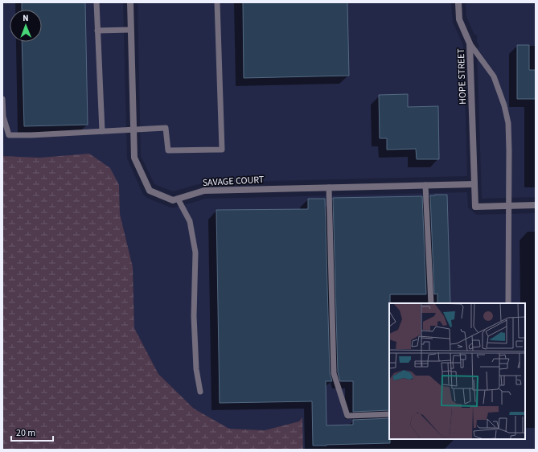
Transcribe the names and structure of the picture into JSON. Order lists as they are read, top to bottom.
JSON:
{
  "streets": {
    "street": ["HOPE STREET", "SAVAGE COURT"]
  },
  "crossings": [
    ["HOPE STREET", "SAVAGE COURT"]
  ],
  "scale_bar": "20 m",
  "north": "top"
}
